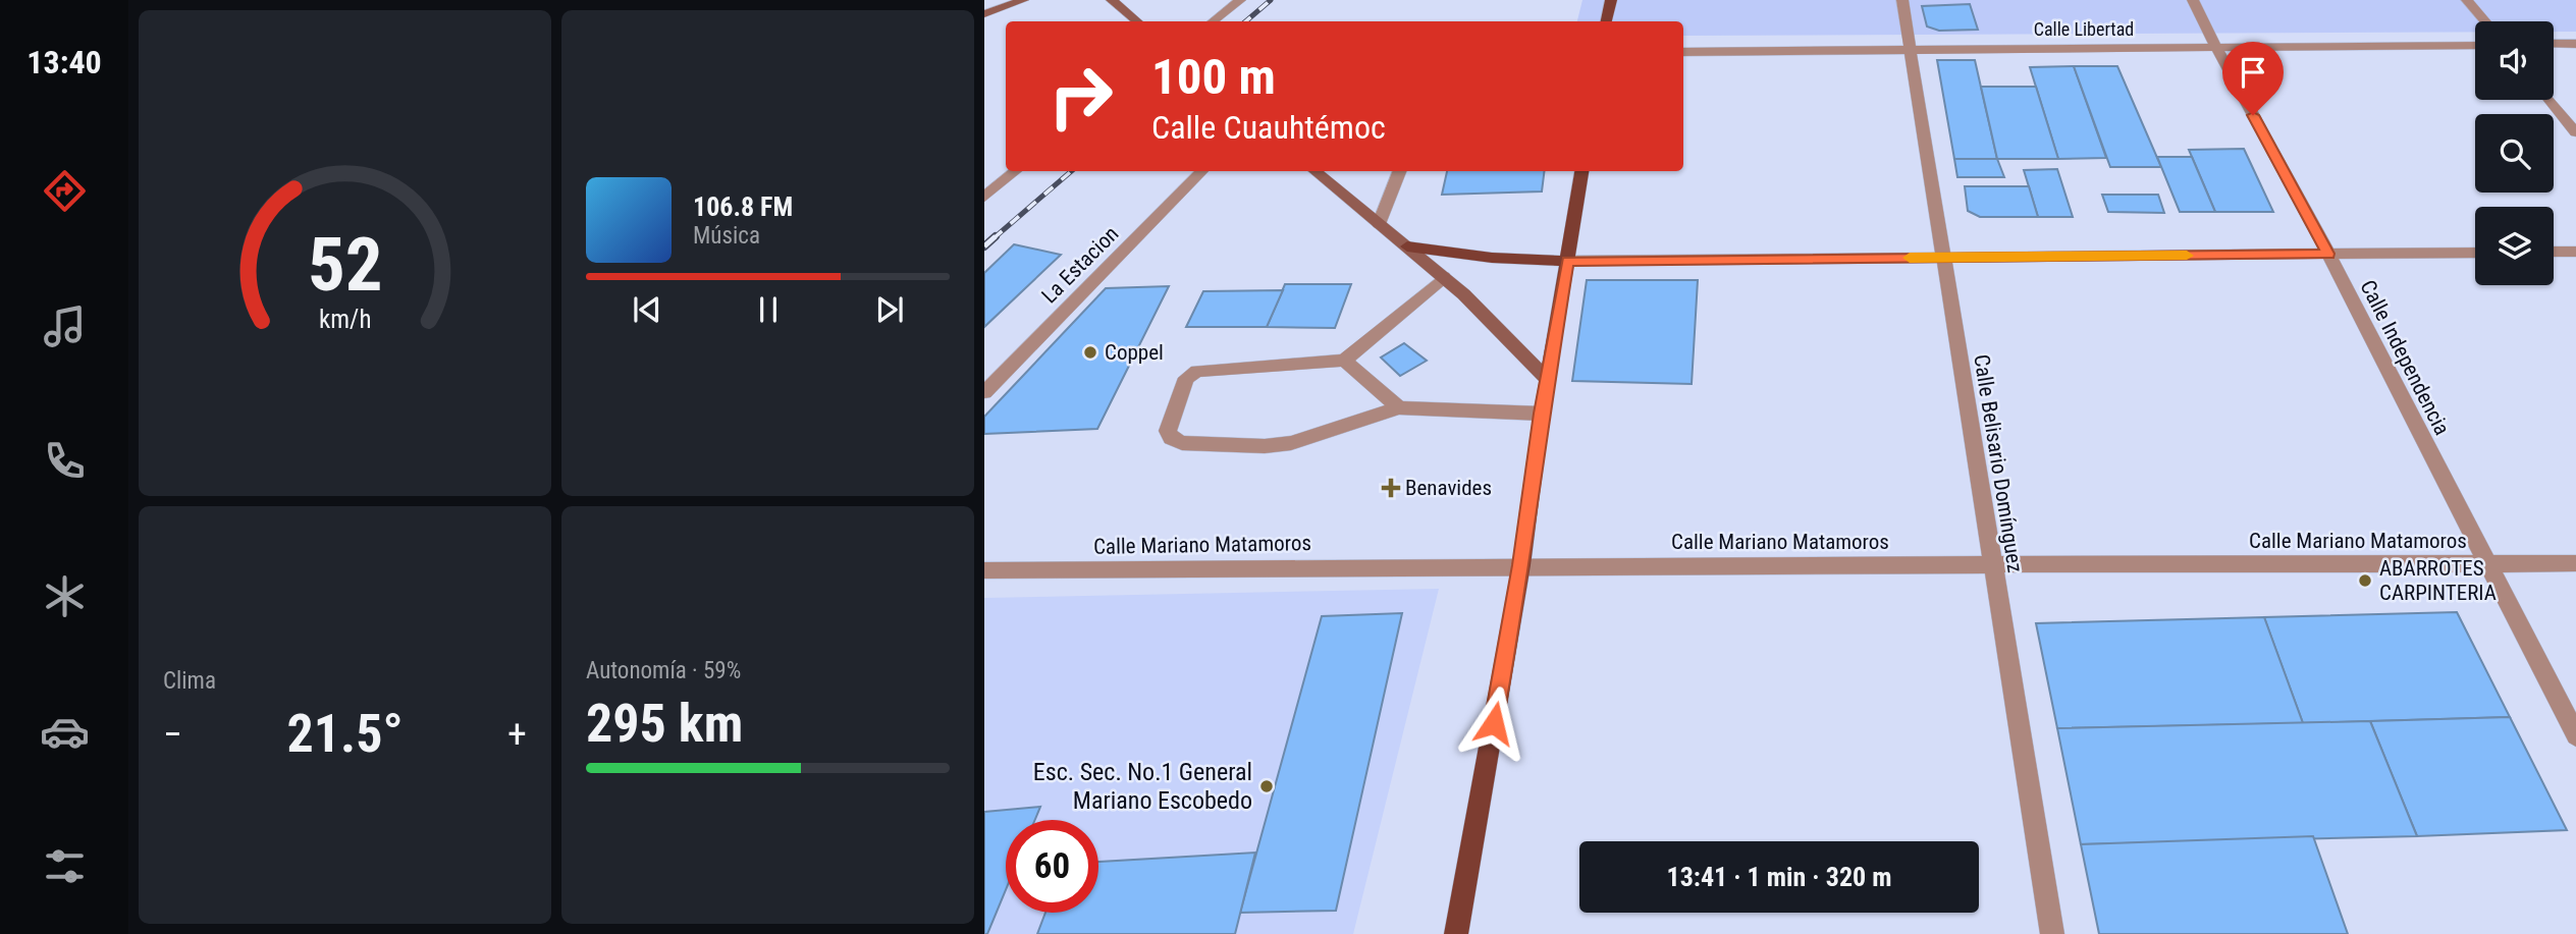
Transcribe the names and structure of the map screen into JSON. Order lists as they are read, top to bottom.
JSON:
{
  "streets": {
    "street": [
      "Calle Libertad",
      "La Estacion",
      "Calle Independencia",
      "Calle Belisario Domínguez",
      "Calle Mariano Matamoros"
    ]
  },
  "crossings": [
    ["Calle Libertad", "Calle Independencia"],
    ["Calle Libertad", "Calle Belisario Domínguez"],
    ["Calle Independencia", "Calle Mariano Matamoros"],
    ["Calle Belisario Domínguez", "Calle Mariano Matamoros"]
  ],
  "places": {
    "other": ["Coppel", "ABARROTES CARPINTERIA", "Esc. Sec. No.1 General Mariano Escobedo"],
    "health": ["Benavides"]
  },
  "page": {
    "tabs": "13:40",
    "turn": ["100 m", "Calle Cuauhtémoc"],
    "song": ["106.8 FM", "Música"],
    "tile": [
      "Clima",
      ["Autonomía · 59%", "295 km"]
    ],
    "heat": ["−", "21.5°", "+"],
    "limit": "60",
    "trip": "13:41 · 1 min · 320 m",
    "gauge": ["52", "km/h"]
  }
}
